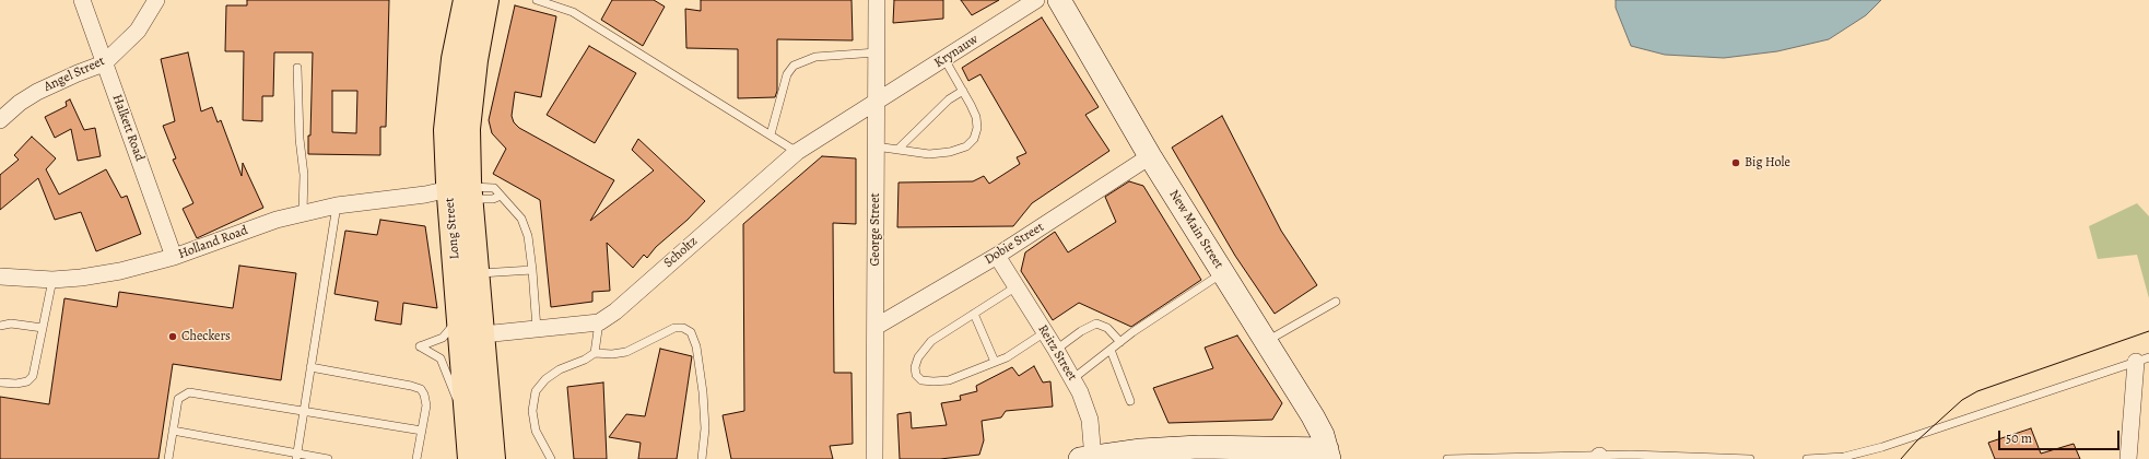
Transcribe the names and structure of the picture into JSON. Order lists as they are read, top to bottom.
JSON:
{
  "streets": {
    "highway": ["Long Street"],
    "street": [
      "Krynauw",
      "Angel Street",
      "Halkett Road",
      "George Street",
      "New Main Street",
      "Holland Road",
      "Dobie Street",
      "Scholtz",
      "Reitz Street"
    ]
  },
  "crossings": [
    ["Krynauw", "George Street"],
    ["Krynauw", "Scholtz"],
    ["Angel Street", "Halkett Road"],
    ["Halkett Road", "Holland Road"],
    ["Long Street", "Holland Road"],
    ["Long Street", "Scholtz"],
    ["George Street", "Dobie Street"],
    ["George Street", "Scholtz"],
    ["New Main Street", "Dobie Street"],
    ["Dobie Street", "Reitz Street"]
  ],
  "places": ["Big Hole", "Checkers"],
  "scale_bar": "50 m"
}
